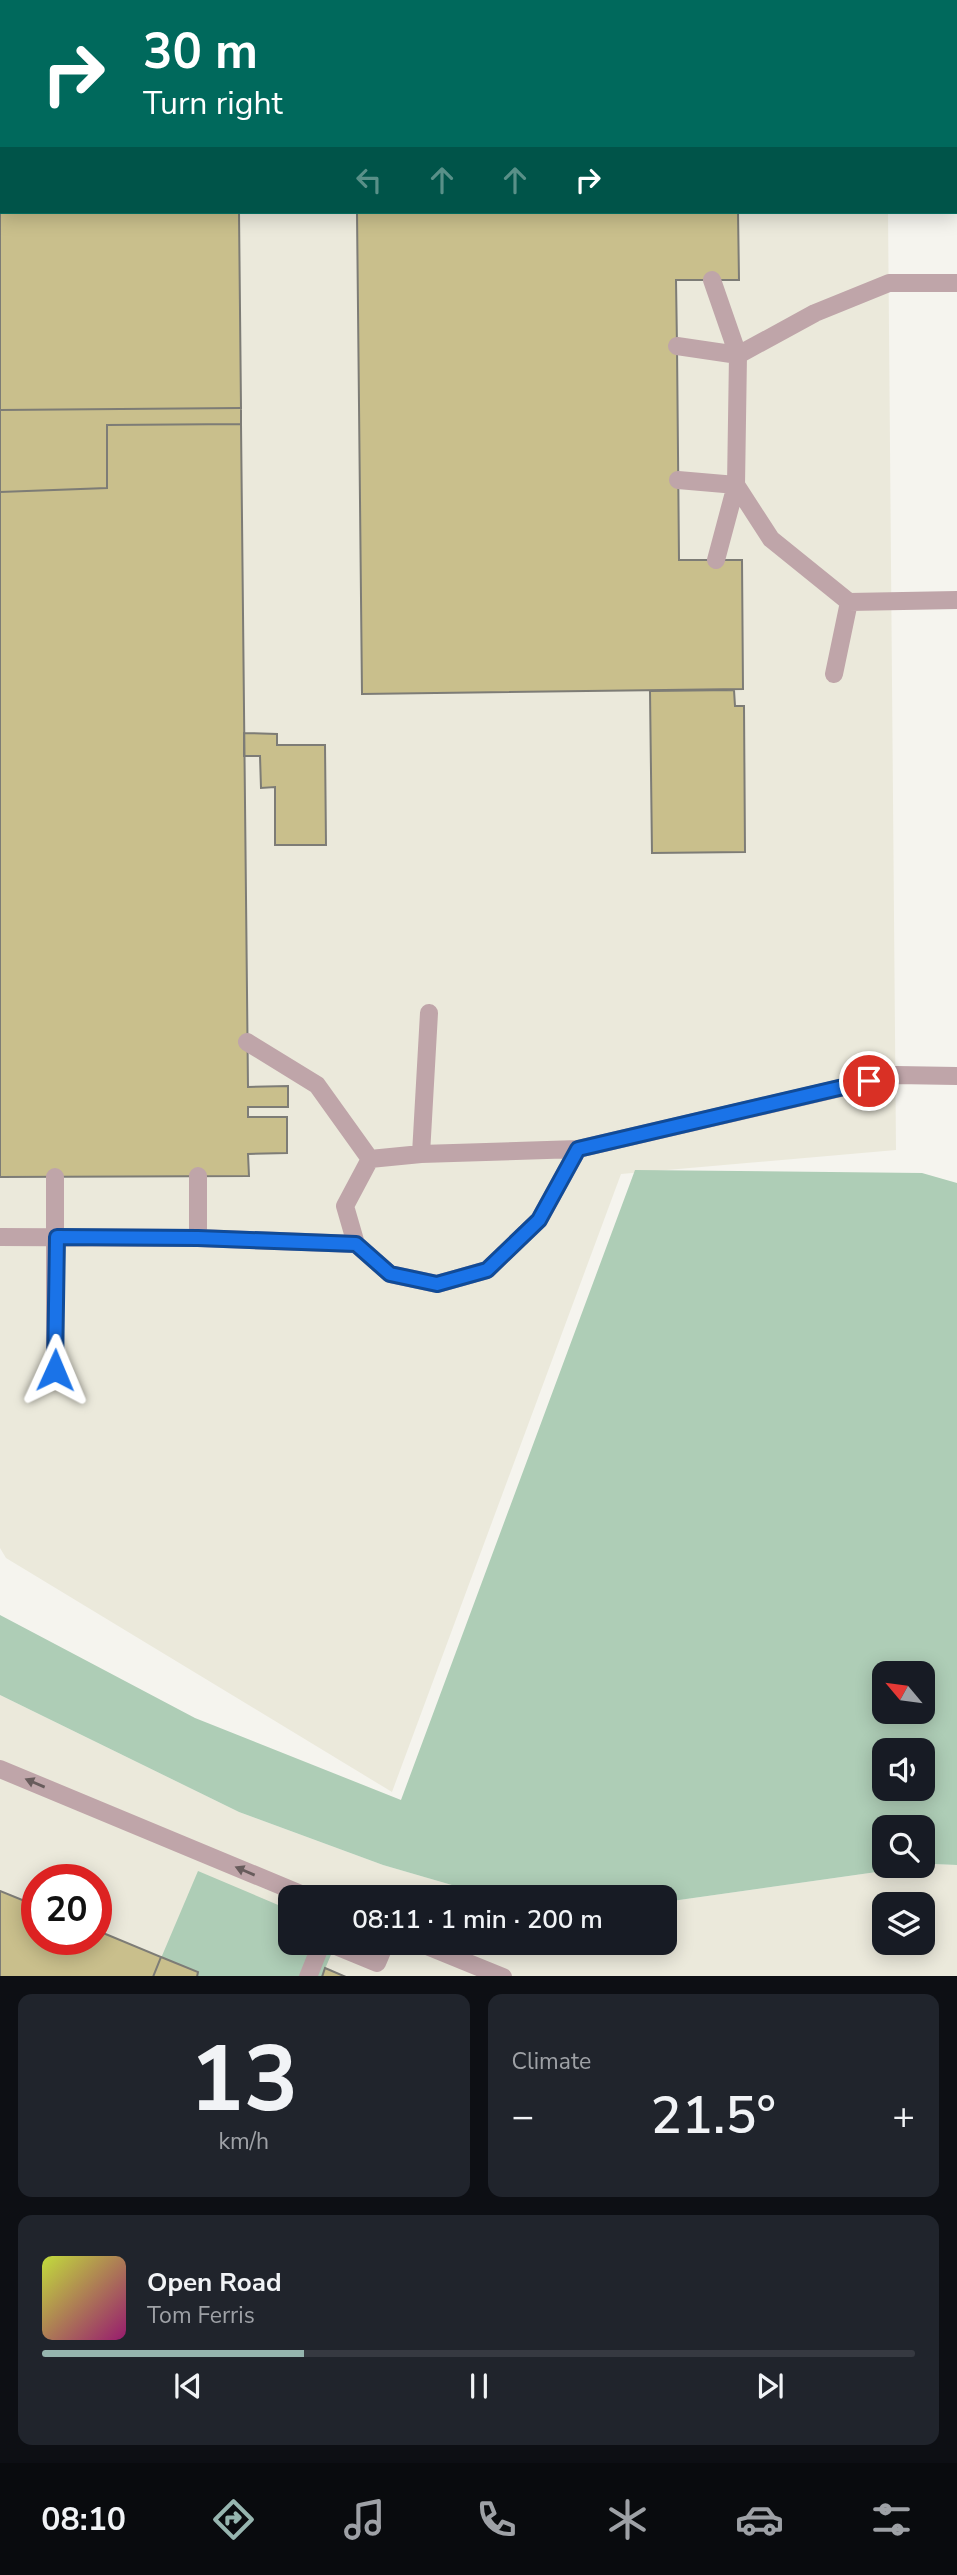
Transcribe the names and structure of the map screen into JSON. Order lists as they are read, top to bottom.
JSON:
{
  "north": "top left",
  "page": {
    "turn": ["30 m", "Turn right"],
    "limit": "20",
    "trip": "08:11 · 1 min · 200 m",
    "tile": [
      ["13", "km/h"],
      "Climate"
    ],
    "heat": ["−", "21.5°", "+"],
    "song": ["Open Road", "Tom Ferris"],
    "tabs": "08:10"
  }
}
